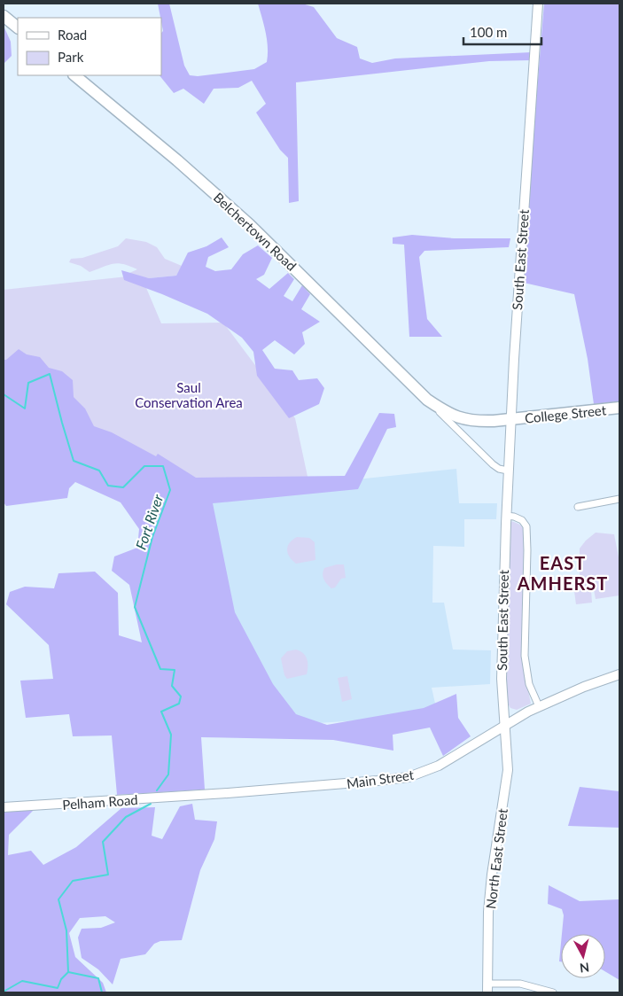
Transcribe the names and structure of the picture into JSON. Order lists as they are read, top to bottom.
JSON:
{
  "streets": {
    "highway": ["Belchertown Road", "College Street"],
    "main road": [
      "South East Street",
      "Main Street",
      "Pelham Road",
      "North East Street"
    ]
  },
  "crossings": [
    ["Belchertown Road", "South East Street"],
    ["Belchertown Road", "College Street"],
    ["South East Street", "College Street"],
    ["South East Street", "Main Street"],
    ["South East Street", "North East Street"],
    ["Main Street", "Pelham Road"],
    ["Main Street", "North East Street"]
  ],
  "districts": ["EAST AMHERST"],
  "water": ["Fort River"],
  "parks": ["Saul Conservation Area"],
  "legend": ["Road", "Park"],
  "scale_bar": "100 m",
  "north": "bottom"
}
